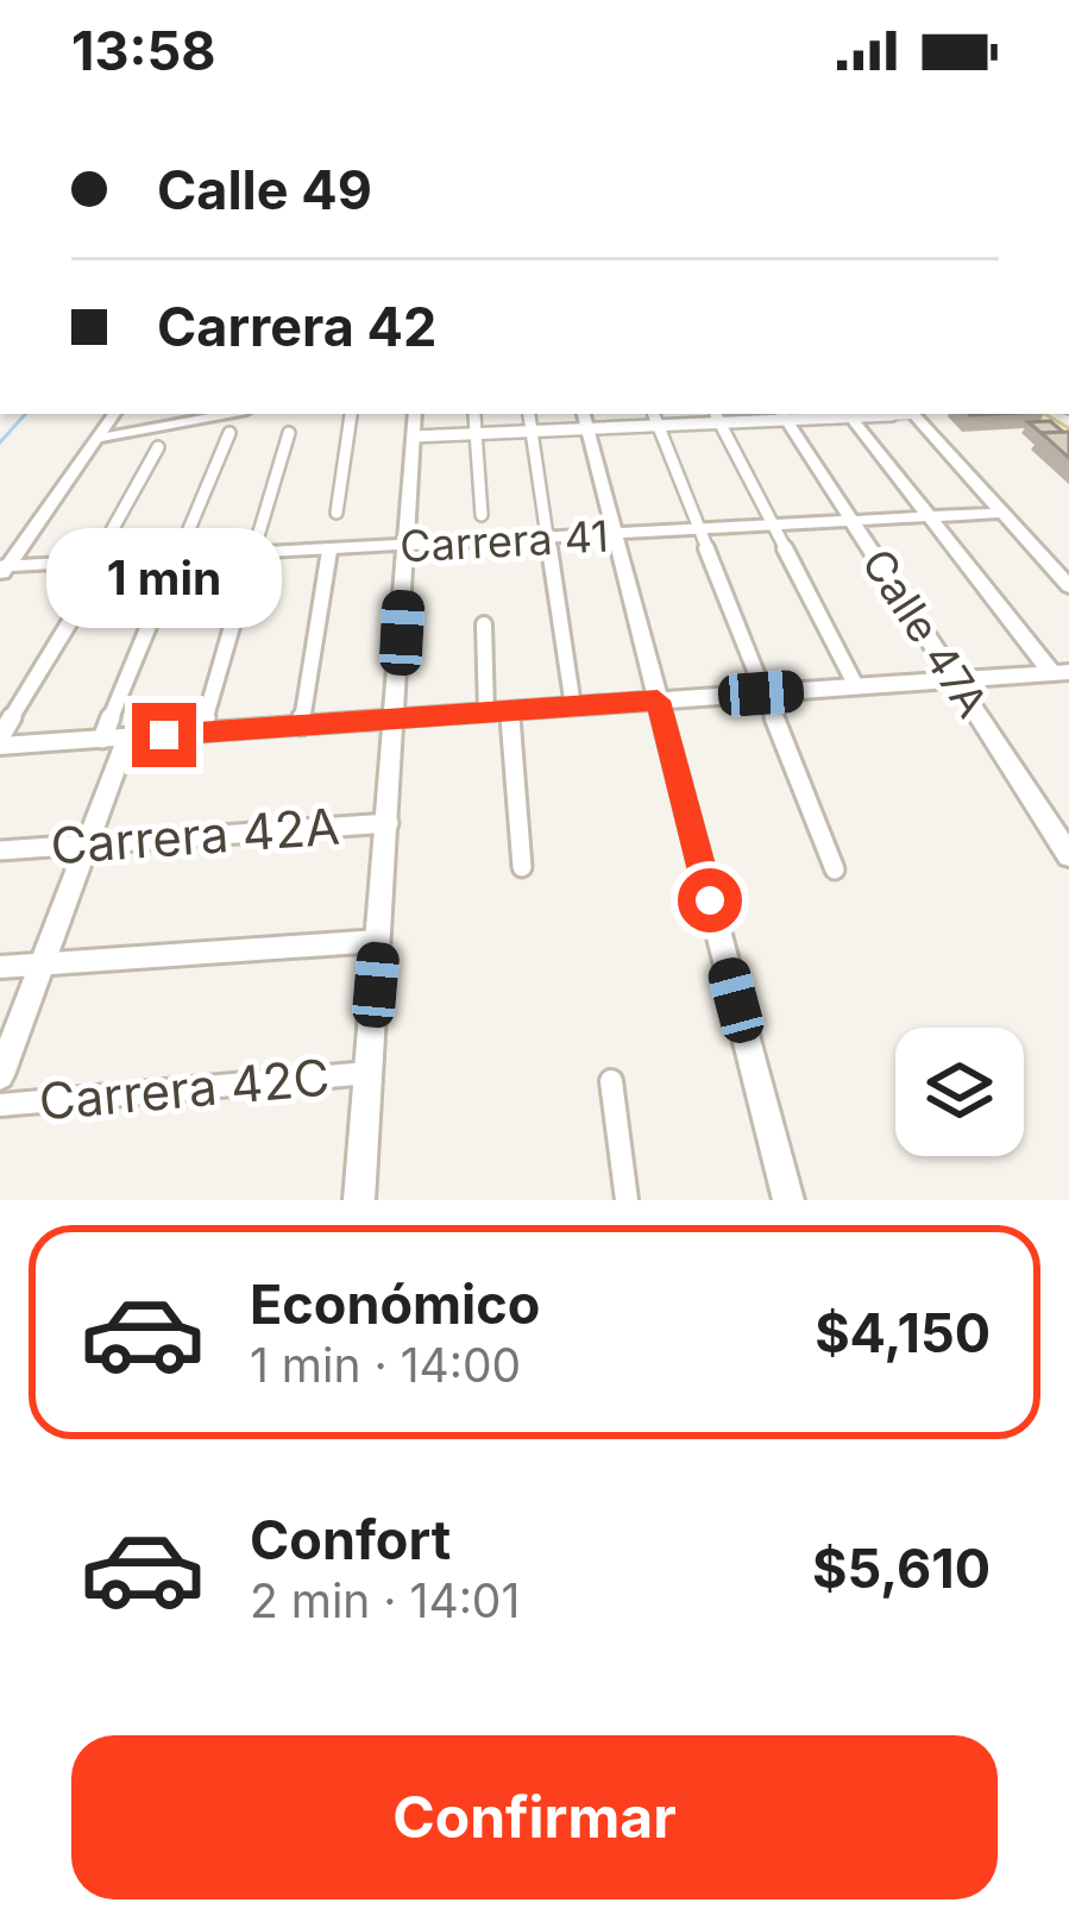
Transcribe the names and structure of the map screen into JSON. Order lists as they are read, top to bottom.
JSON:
{
  "streets": {
    "street": [
      "Carrera 41",
      "Calle 47A",
      "Carrera 42A",
      "Carrera 42C"
    ]
  },
  "crossings": [
    ["Carrera 41", "Calle 47A"]
  ],
  "page": {
    "status": "13:58",
    "banner": ["Calle 49", "Carrera 42"],
    "bubble": "1 min",
    "list": [
      {
        "name": "Económico",
        "note": "1 min · 14:00",
        "value": "$4,150"
      },
      {
        "name": "Confort",
        "note": "2 min · 14:01",
        "value": "$5,610"
      }
    ],
    "buttons": "Confirmar"
  }
}
